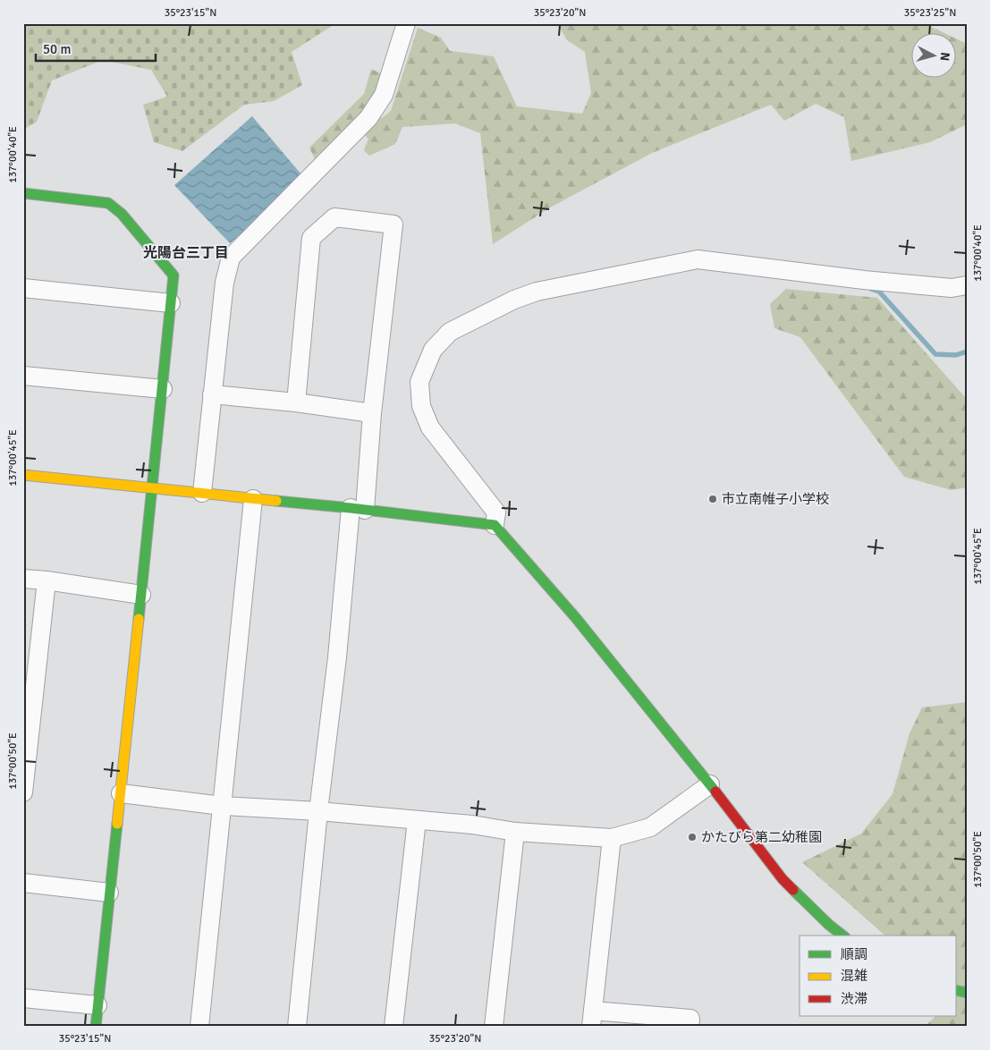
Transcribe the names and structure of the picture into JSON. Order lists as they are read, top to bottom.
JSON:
{
  "districts": ["光陽台三丁目"],
  "places": ["市立南帷子小学校", "かたびら第二幼稚園"],
  "legend": ["順調", "混雑", "渋滞"],
  "scale_bar": "50 m",
  "north": "right",
  "coordinates": [
    "35°23'15\"N",
    "35°23'20\"N",
    "35°23'25\"N",
    "137°00'40\"E",
    "137°00'45\"E",
    "137°00'50\"E"
  ]
}
